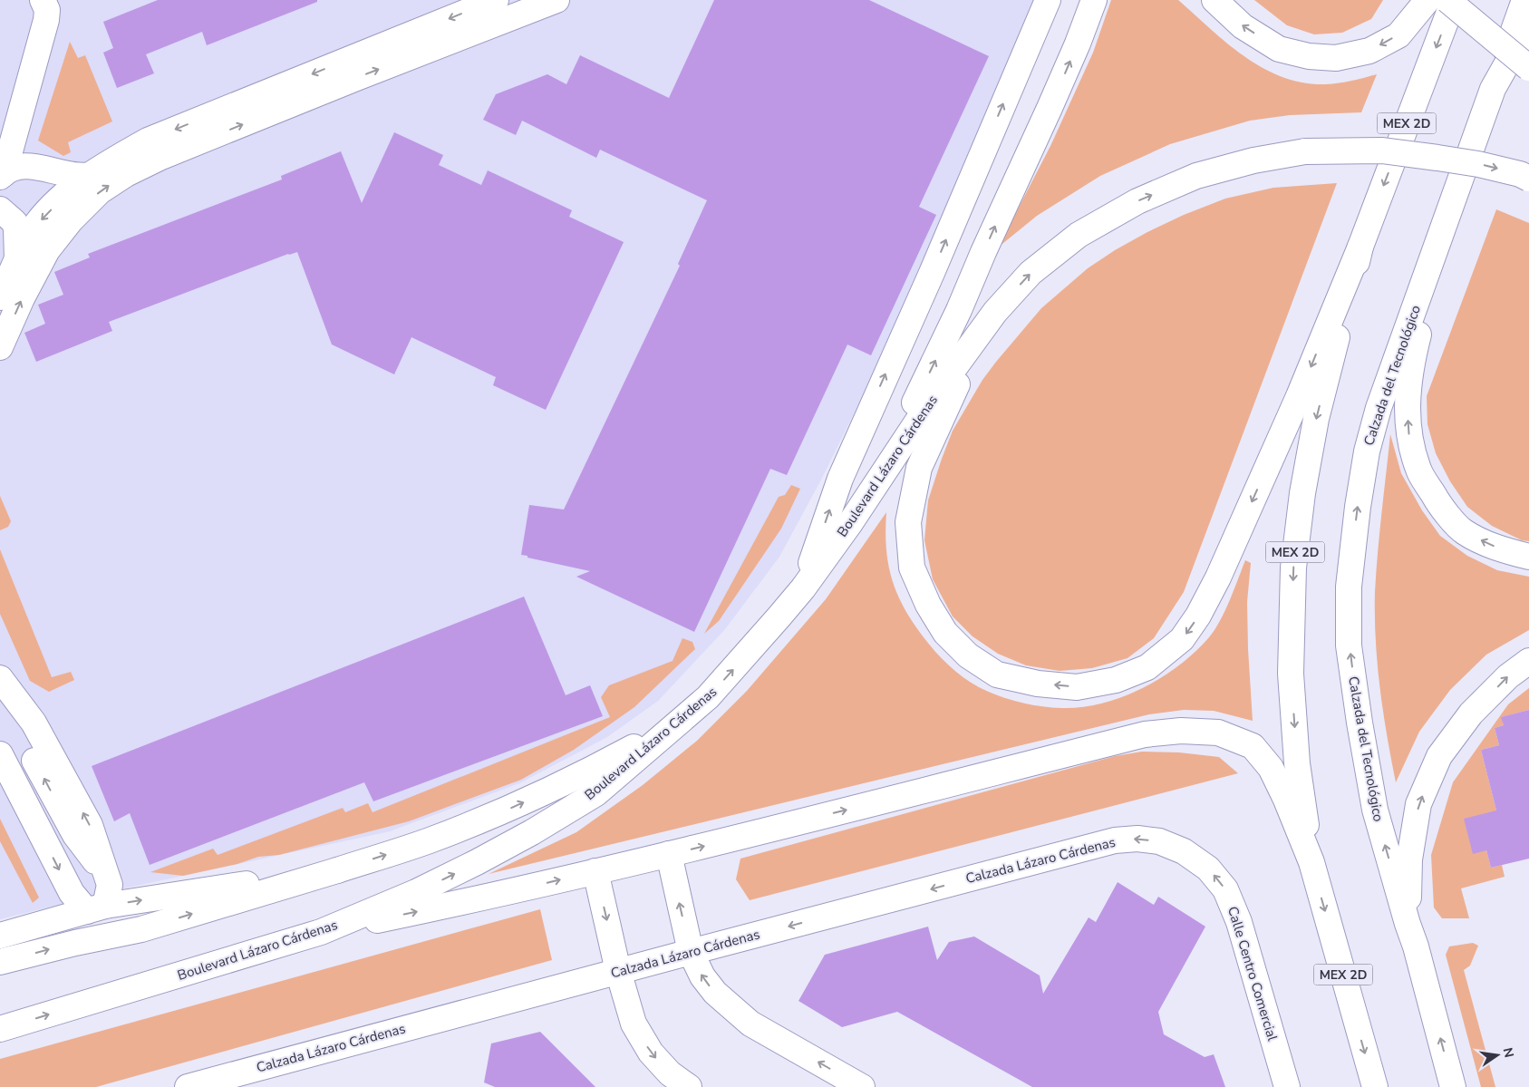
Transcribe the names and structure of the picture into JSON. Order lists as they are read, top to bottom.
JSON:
{
  "streets": {
    "main road": [
      "MEX 2D",
      "Calzada del Tecnológico",
      "Boulevard Lázaro Cárdenas",
      "Calzada Lázaro Cárdenas",
      "Calle Centro Comercial"
    ]
  },
  "crossings": [
    ["Calzada Lázaro Cárdenas", "Calle Centro Comercial"]
  ],
  "one_way": ["Calzada Lázaro Cárdenas"],
  "north": "right"
}
